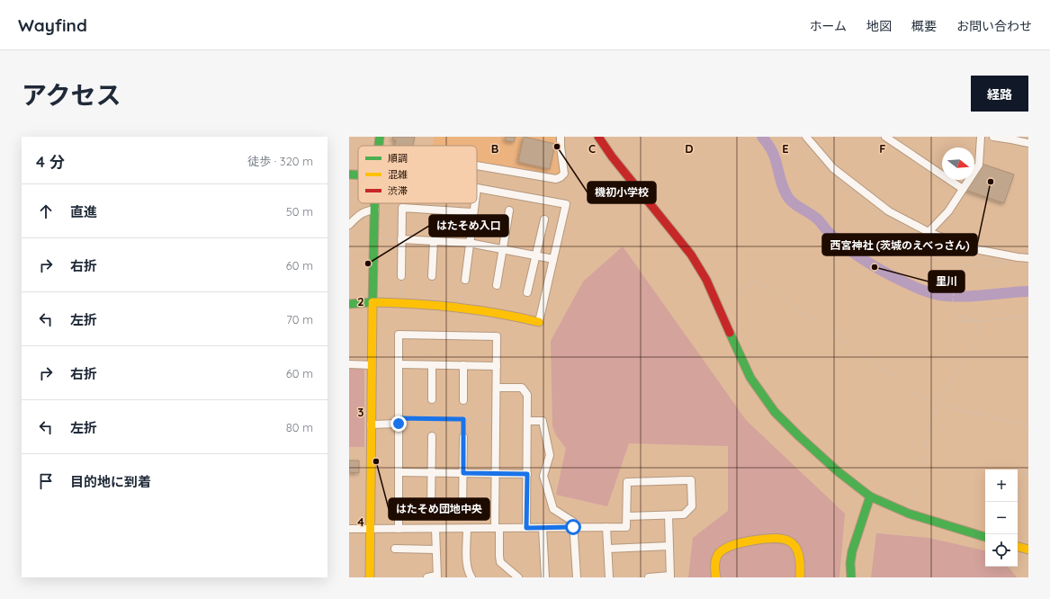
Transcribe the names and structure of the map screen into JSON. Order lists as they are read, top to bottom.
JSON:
{
  "places": [
    "機初小学校",
    "西宮神社 (茨城のえべっさん)",
    "はたそめ入口",
    "里川",
    "はたそめ団地中央"
  ],
  "legend": ["順調", "混雑", "渋滞"],
  "north": "right",
  "page": {
    "header": "Wayfind",
    "nav": [
      "ホーム",
      "地図",
      "概要",
      "お問い合わせ"
    ],
    "title": "アクセス",
    "buttons": "経路",
    "heading": ["4 分", "徒歩 · 320 m"],
    "list": [
      ["直進", "50 m"],
      ["右折", "60 m"],
      ["左折", "70 m"],
      ["右折", "60 m"],
      ["左折", "80 m"],
      "目的地に到着"
    ],
    "map_buttons": ["+", "−"]
  },
  "grid": {
    "columns": [
      "B",
      "C",
      "D",
      "E",
      "F"
    ],
    "rows": ["2", "3", "4"]
  }
}
